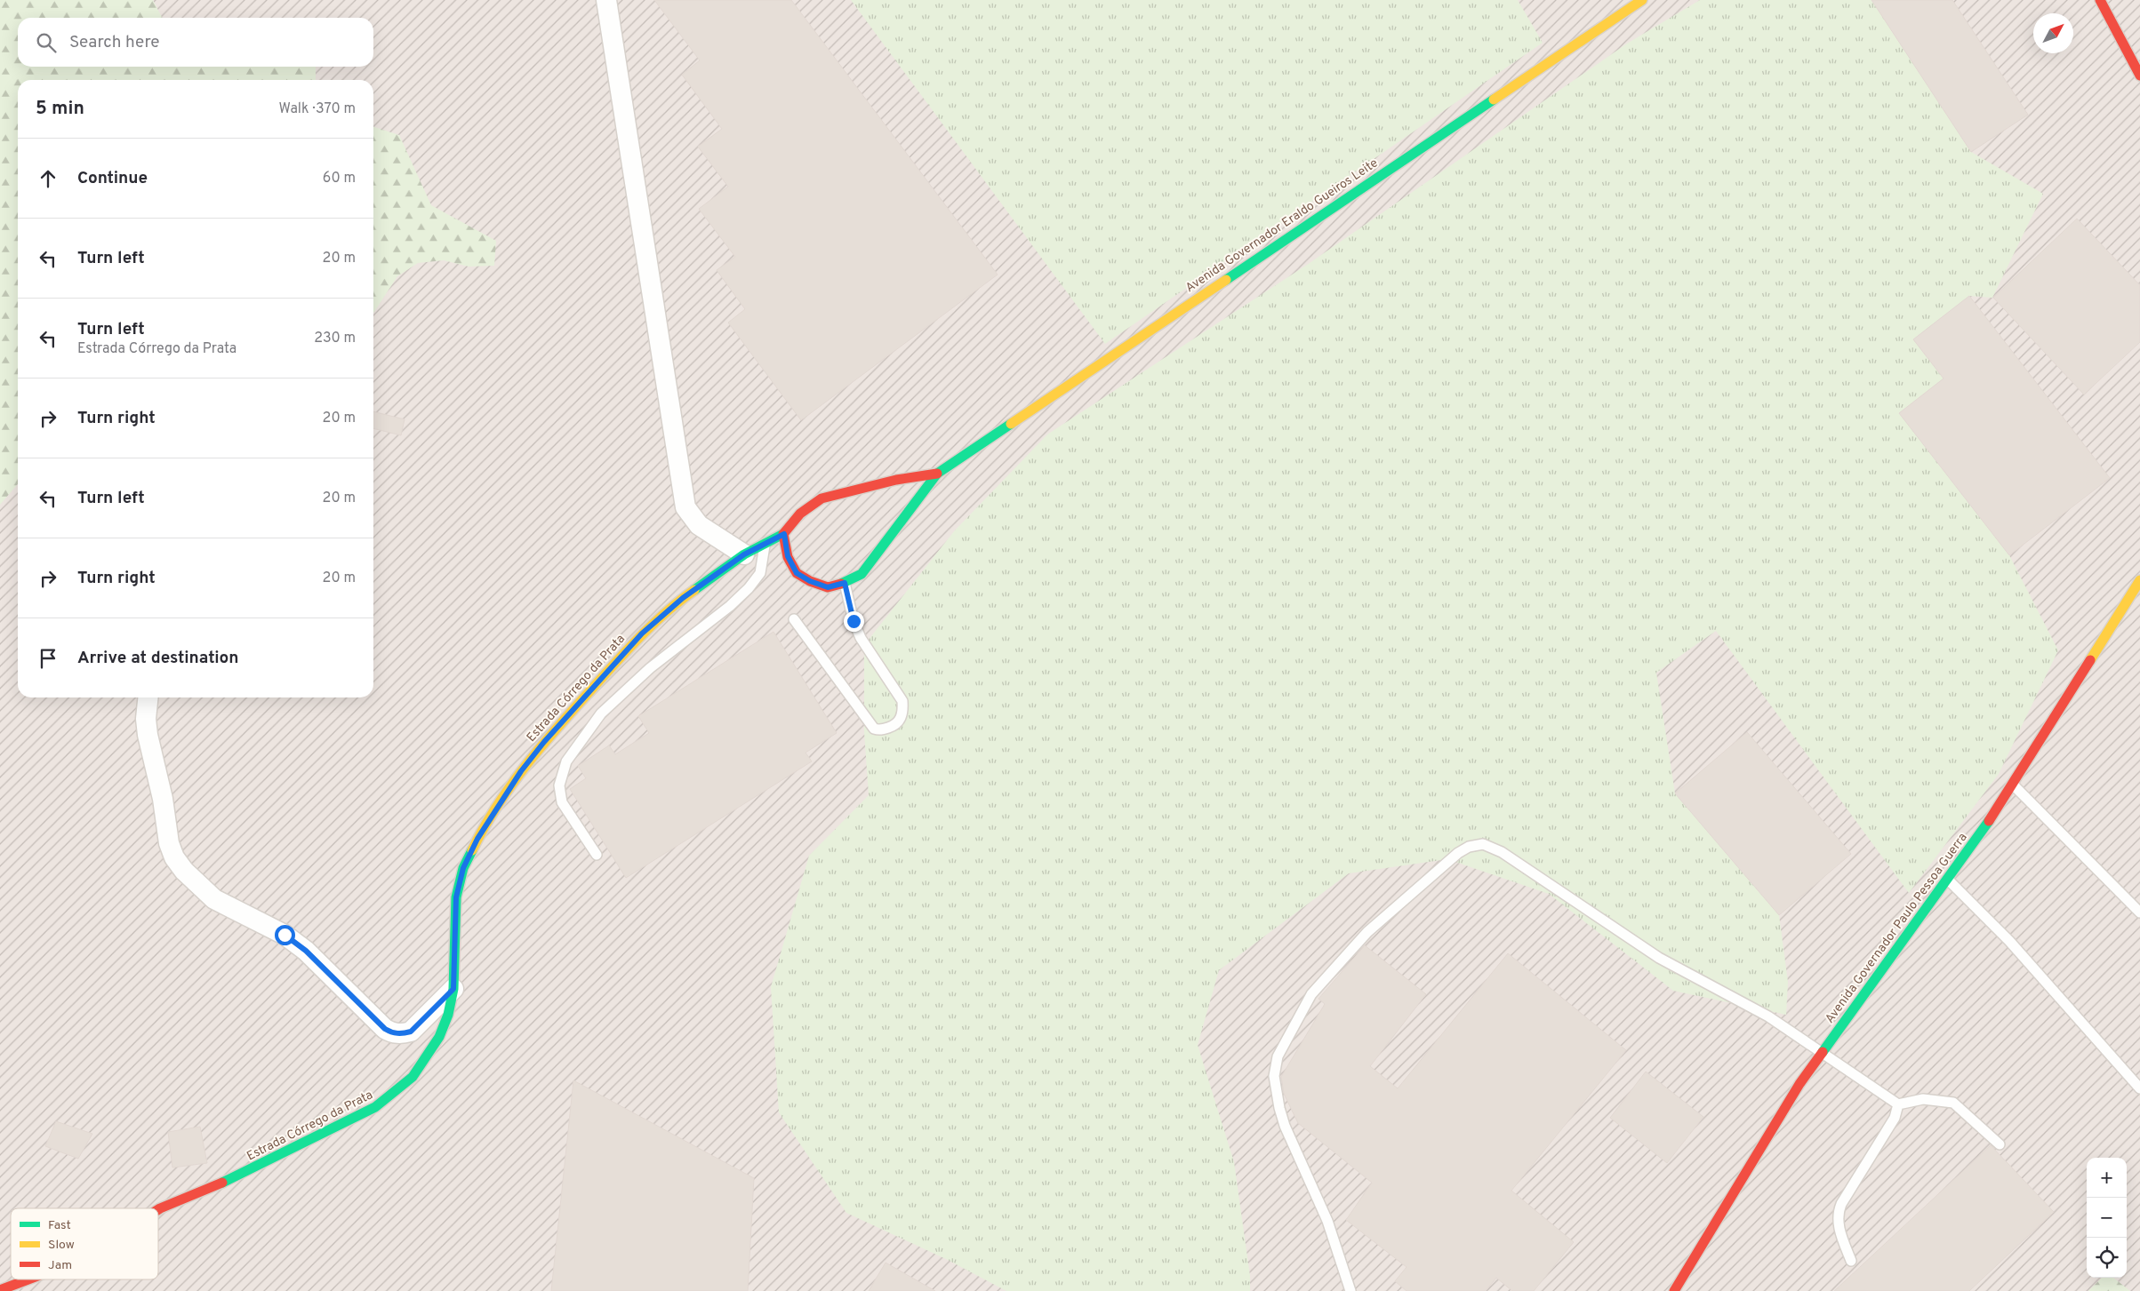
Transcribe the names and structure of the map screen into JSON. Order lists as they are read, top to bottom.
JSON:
{
  "streets": {
    "street": ["Avenida Governador Eraldo Gueiros Leite", "Estrada Córrego da Prata", "Avenida Governador Paulo Pessoa Guerra"]
  },
  "crossings": [
    ["Avenida Governador Eraldo Gueiros Leite", "Estrada Córrego da Prata"]
  ],
  "legend": ["Fast", "Slow", "Jam"],
  "north": "top right",
  "page": {
    "search": "Search here",
    "heading": ["5 min", "Walk · 370 m"],
    "list": [
      ["Continue", "60 m"],
      ["Turn left", "20 m"],
      ["Turn left", "Estrada Córrego da Prata", "230 m"],
      ["Turn right", "20 m"],
      ["Turn left", "20 m"],
      ["Turn right", "20 m"],
      "Arrive at destination"
    ],
    "map_buttons": ["+", "−"]
  }
}
